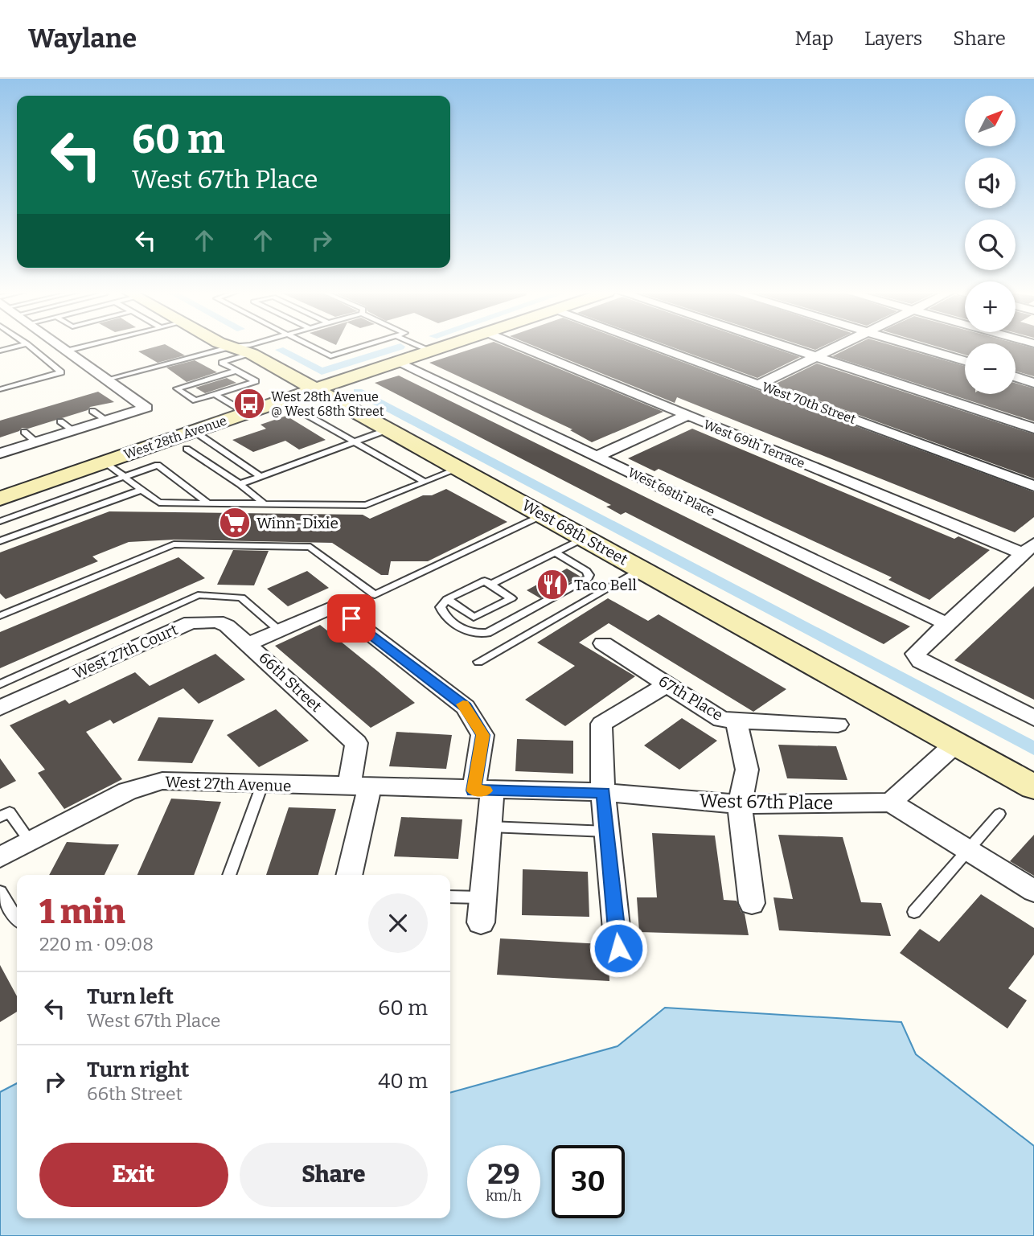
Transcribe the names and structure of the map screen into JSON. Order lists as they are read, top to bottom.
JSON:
{
  "streets": {
    "main road": ["West 28th Avenue", "West 68th Street"],
    "street": [
      "West 70th Street",
      "West 69th Terrace",
      "West 68th Place",
      "West 27th Court",
      "66th Street",
      "67th Place",
      "West 27th Avenue",
      "West 67th Place"
    ]
  },
  "crossings": [
    ["West 28th Avenue", "West 68th Place"],
    ["West 28th Avenue", "West 68th Street"],
    ["West 27th Court", "66th Street"],
    ["66th Street", "West 27th Avenue"],
    ["66th Street", "West 67th Place"],
    ["67th Place", "West 67th Place"],
    ["West 27th Avenue", "West 67th Place"]
  ],
  "places": {
    "bus stop": ["West 28th Avenue @ West 68th Street"],
    "supermarket": ["Winn-Dixie"],
    "restaurant": ["Taco Bell"]
  },
  "north": "top right",
  "page": {
    "header": "Waylane",
    "nav": ["Map", "Layers", "Share"],
    "map_buttons": ["+", "−"],
    "turn": ["60 m", "West 67th Place"],
    "heading": ["1 min", "220 m · 09:08"],
    "list": [
      {
        "name": "Turn left",
        "note": "West 67th Place",
        "value": "60 m"
      },
      {
        "name": "Turn right",
        "note": "66th Street",
        "value": "40 m"
      }
    ],
    "buttons": ["Exit", "Share"],
    "speed": "29 km/h",
    "limit": "30"
  }
}
